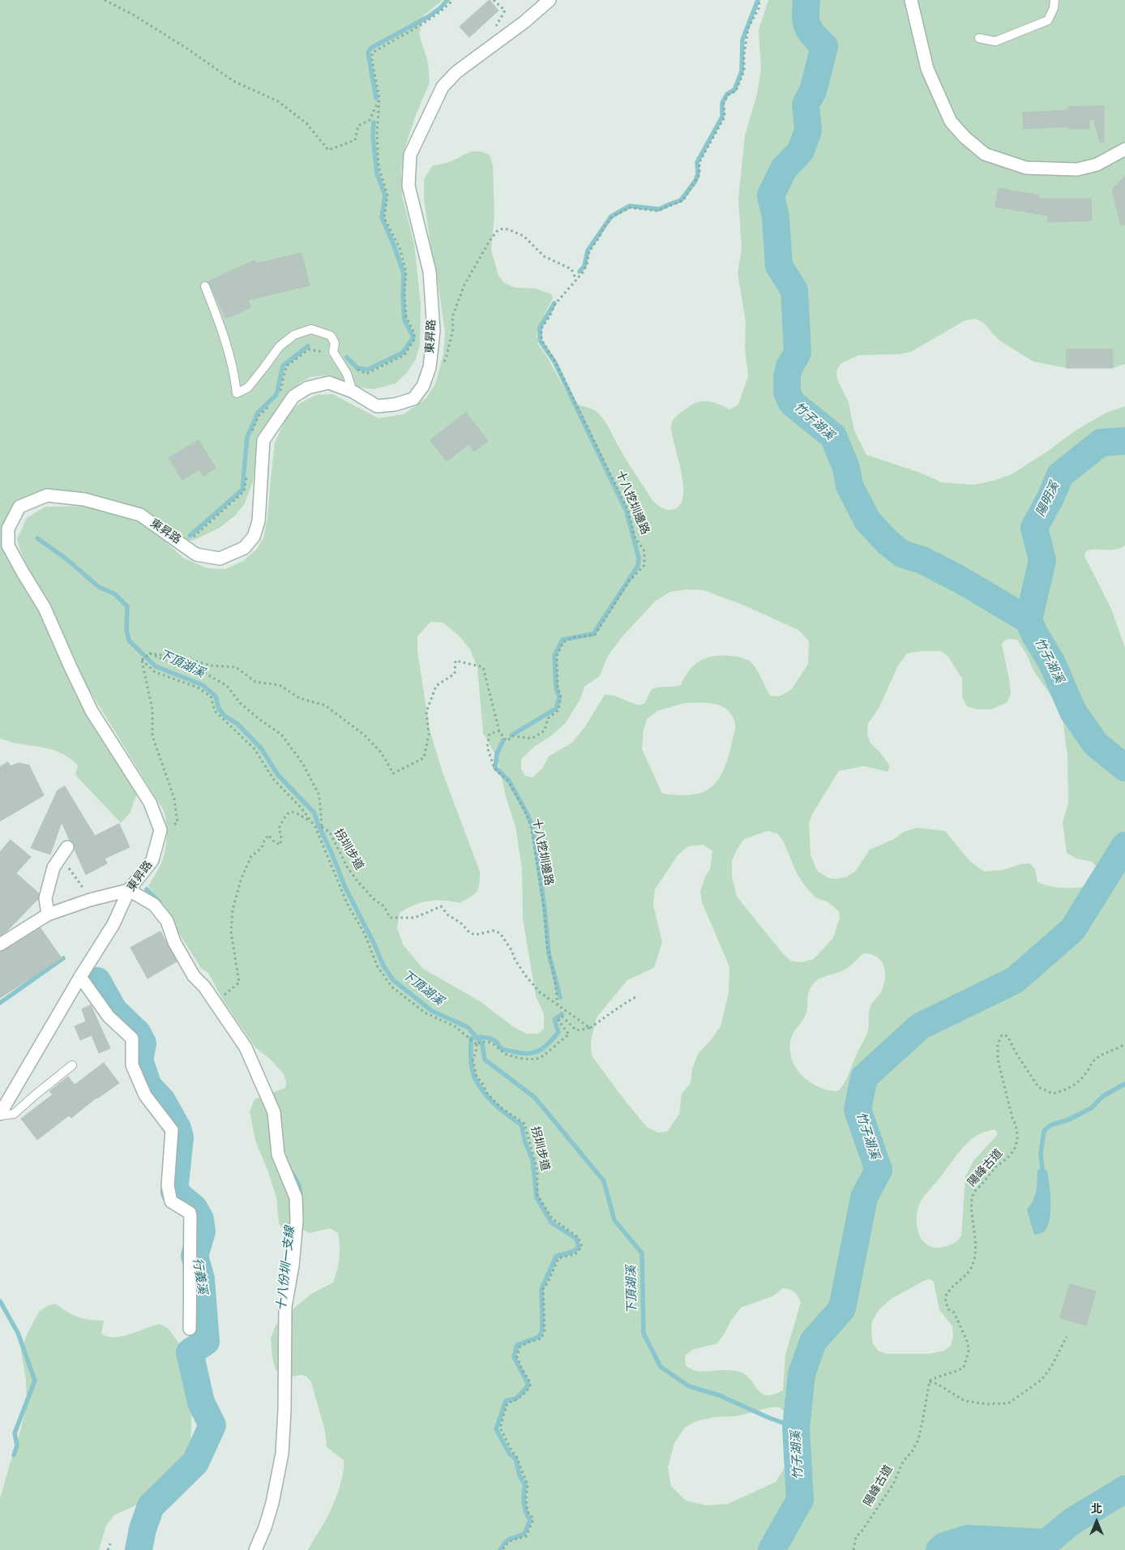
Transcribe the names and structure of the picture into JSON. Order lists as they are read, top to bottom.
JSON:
{
  "streets": {
    "street": ["東昇路"],
    "path": ["十八挖圳邊路", "拐圳步道", "陽峰古道"]
  },
  "crossings": [
    ["十八挖圳邊路", "拐圳步道"]
  ],
  "water": [
    "竹子湖溪",
    "陽明溪",
    "下頂湖溪",
    "十八份圳一支線",
    "行義溪"
  ],
  "north": "top"
}
